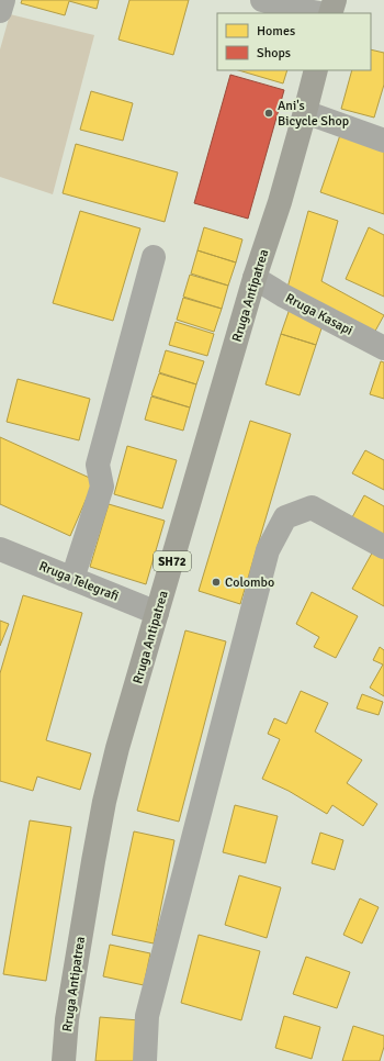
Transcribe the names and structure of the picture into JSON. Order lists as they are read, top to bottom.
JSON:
{
  "streets": {
    "main road": ["Rruga Antipatrea", "SH72"],
    "street": ["Rruga Kasapi", "Rruga Telegrafi"]
  },
  "crossings": [
    ["Rruga Antipatrea", "Rruga Kasapi"],
    ["Rruga Antipatrea", "Rruga Telegrafi"]
  ],
  "places": ["Ani's Bicycle Shop", "Colombo"],
  "legend": ["Homes", "Shops"]
}
